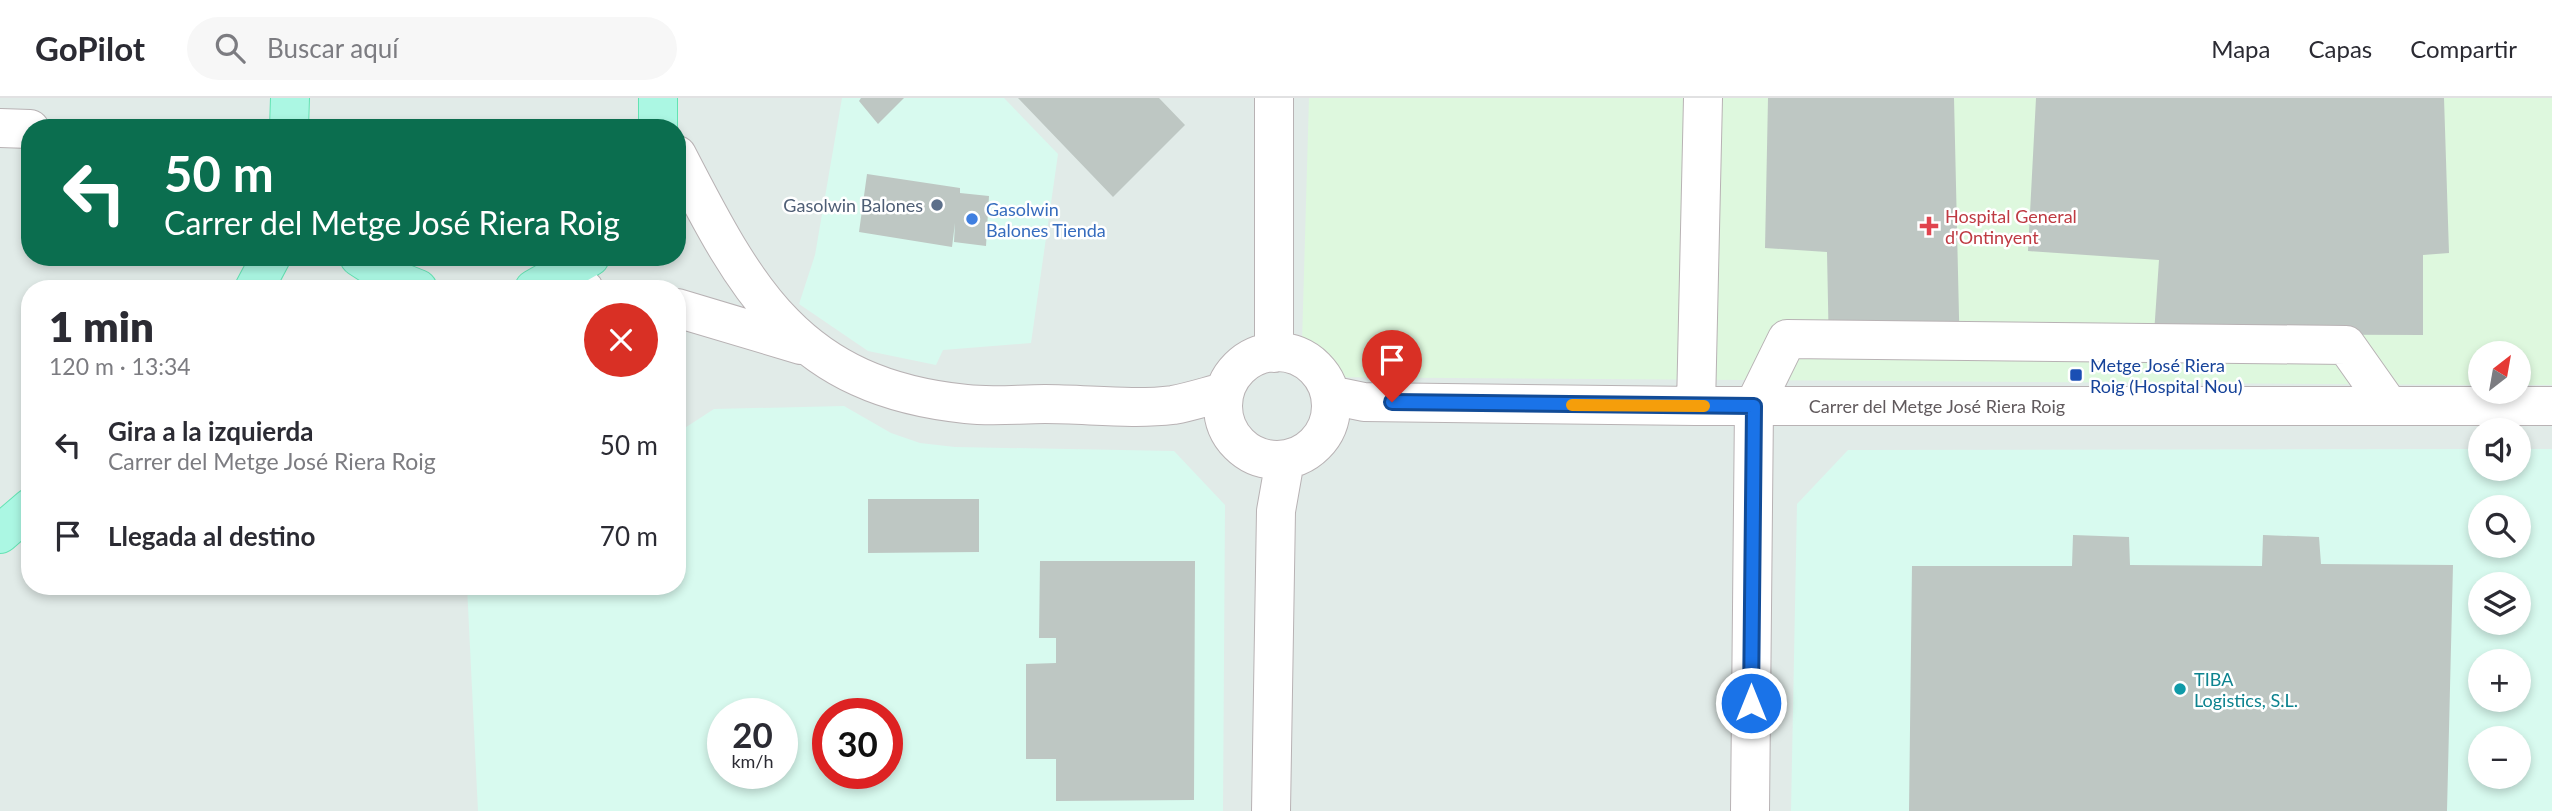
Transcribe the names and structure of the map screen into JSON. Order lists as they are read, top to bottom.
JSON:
{
  "streets": {
    "street": ["Carrer del Metge José Riera Roig"]
  },
  "places": {
    "other": ["Gasolwin Balones", "Gasolwin Balones Tienda", "TIBA Logistics, S.L."],
    "health": ["Hospital General d'Ontinyent"],
    "transit": ["Metge José Riera Roig (Hospital Nou)"]
  },
  "north": "top right",
  "page": {
    "header": "GoPilot",
    "search": "Buscar aquí",
    "nav": ["Mapa", "Capas", "Compartir"],
    "turn": ["50 m", "Carrer del Metge José Riera Roig"],
    "heading": ["1 min", "120 m · 13:34"],
    "map_buttons": ["+", "−"],
    "list": [
      {
        "name": "Gira a la izquierda",
        "note": "Carrer del Metge José Riera Roig",
        "value": "50 m"
      },
      {
        "name": "Llegada al destino",
        "value": "70 m"
      }
    ],
    "speed": "20 km/h",
    "limit": "30"
  }
}
